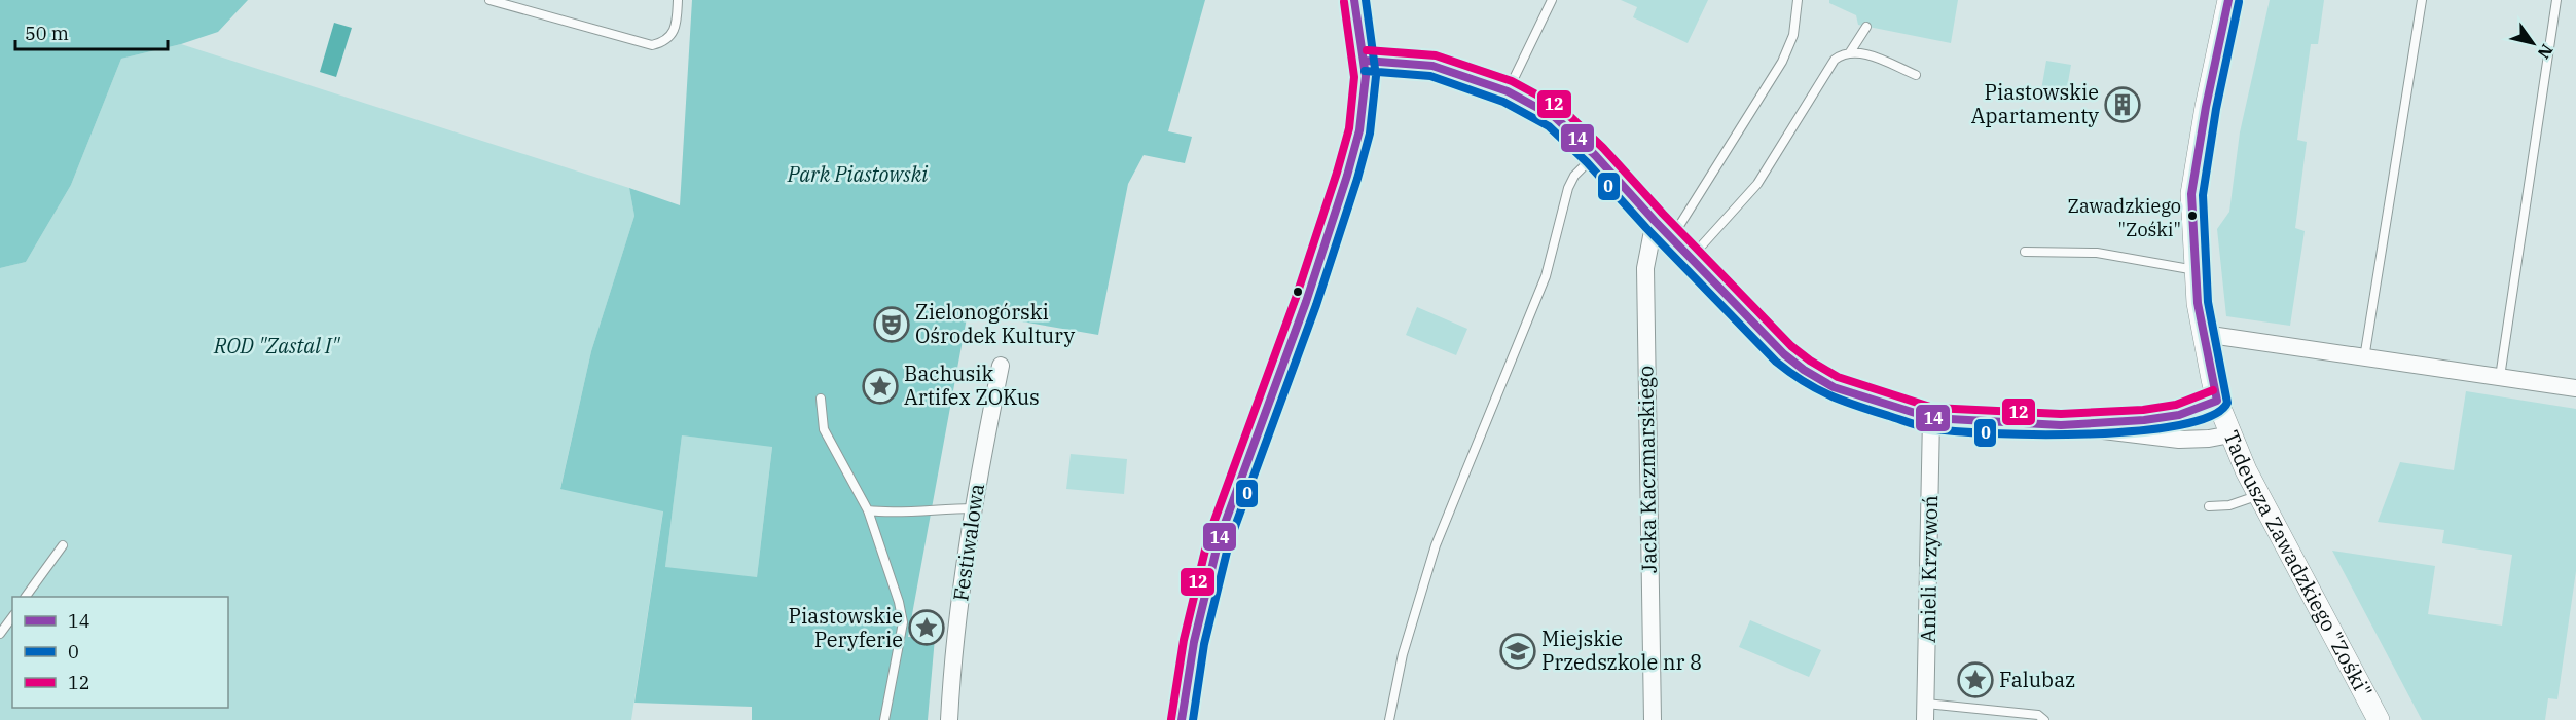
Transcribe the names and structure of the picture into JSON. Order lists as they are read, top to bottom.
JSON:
{
  "streets": {
    "street": [
      "Jacka Kaczmarskiego",
      "Festiwalowa",
      "Tadeusza Zawadzkiego \"Zośki\"",
      "Anieli Krzywoń"
    ]
  },
  "parks": ["Park Piastowski", "ROD \"Zastal I\""],
  "places": {
    "building": ["Piastowskie Apartamenty"],
    "other": ["Zawadzkiego \"Zośki\""],
    "theatre": ["Zielonogórski Ośrodek Kultury"],
    "place": ["Bachusik Artifex ZOKus", "Piastowskie Peryferie", "Falubaz"],
    "school or university": ["Miejskie Przedszkole nr 8"]
  },
  "lines": ["transit line 14", "transit line 0", "transit line 12"],
  "legend": ["14", "0", "12"],
  "scale_bar": "50 m",
  "north": "bottom right"
}
